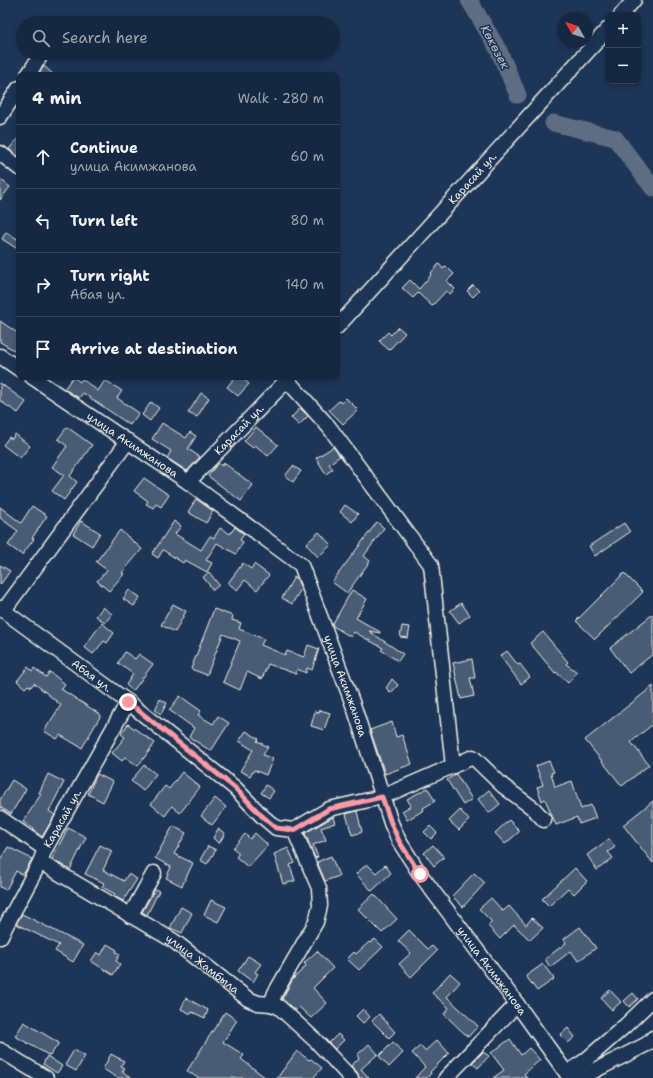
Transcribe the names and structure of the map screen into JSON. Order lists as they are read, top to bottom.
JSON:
{
  "streets": {
    "street": [
      "Карасай ул.",
      "улица Акимжанова",
      "Абая ул.",
      "улица Жамбыла"
    ]
  },
  "crossings": [
    ["Карасай ул.", "улица Акимжанова"],
    ["Карасай ул.", "Абая ул."],
    ["Карасай ул.", "улица Жамбыла"]
  ],
  "water": ["Көкөзек"],
  "north": "top left",
  "page": {
    "map_buttons": ["+", "−"],
    "search": "Search here",
    "heading": ["4 min", "Walk · 280 m"],
    "list": [
      ["Continue", "улица Акимжанова", "60 m"],
      ["Turn left", "80 m"],
      ["Turn right", "Абая ул.", "140 m"],
      "Arrive at destination"
    ]
  }
}
